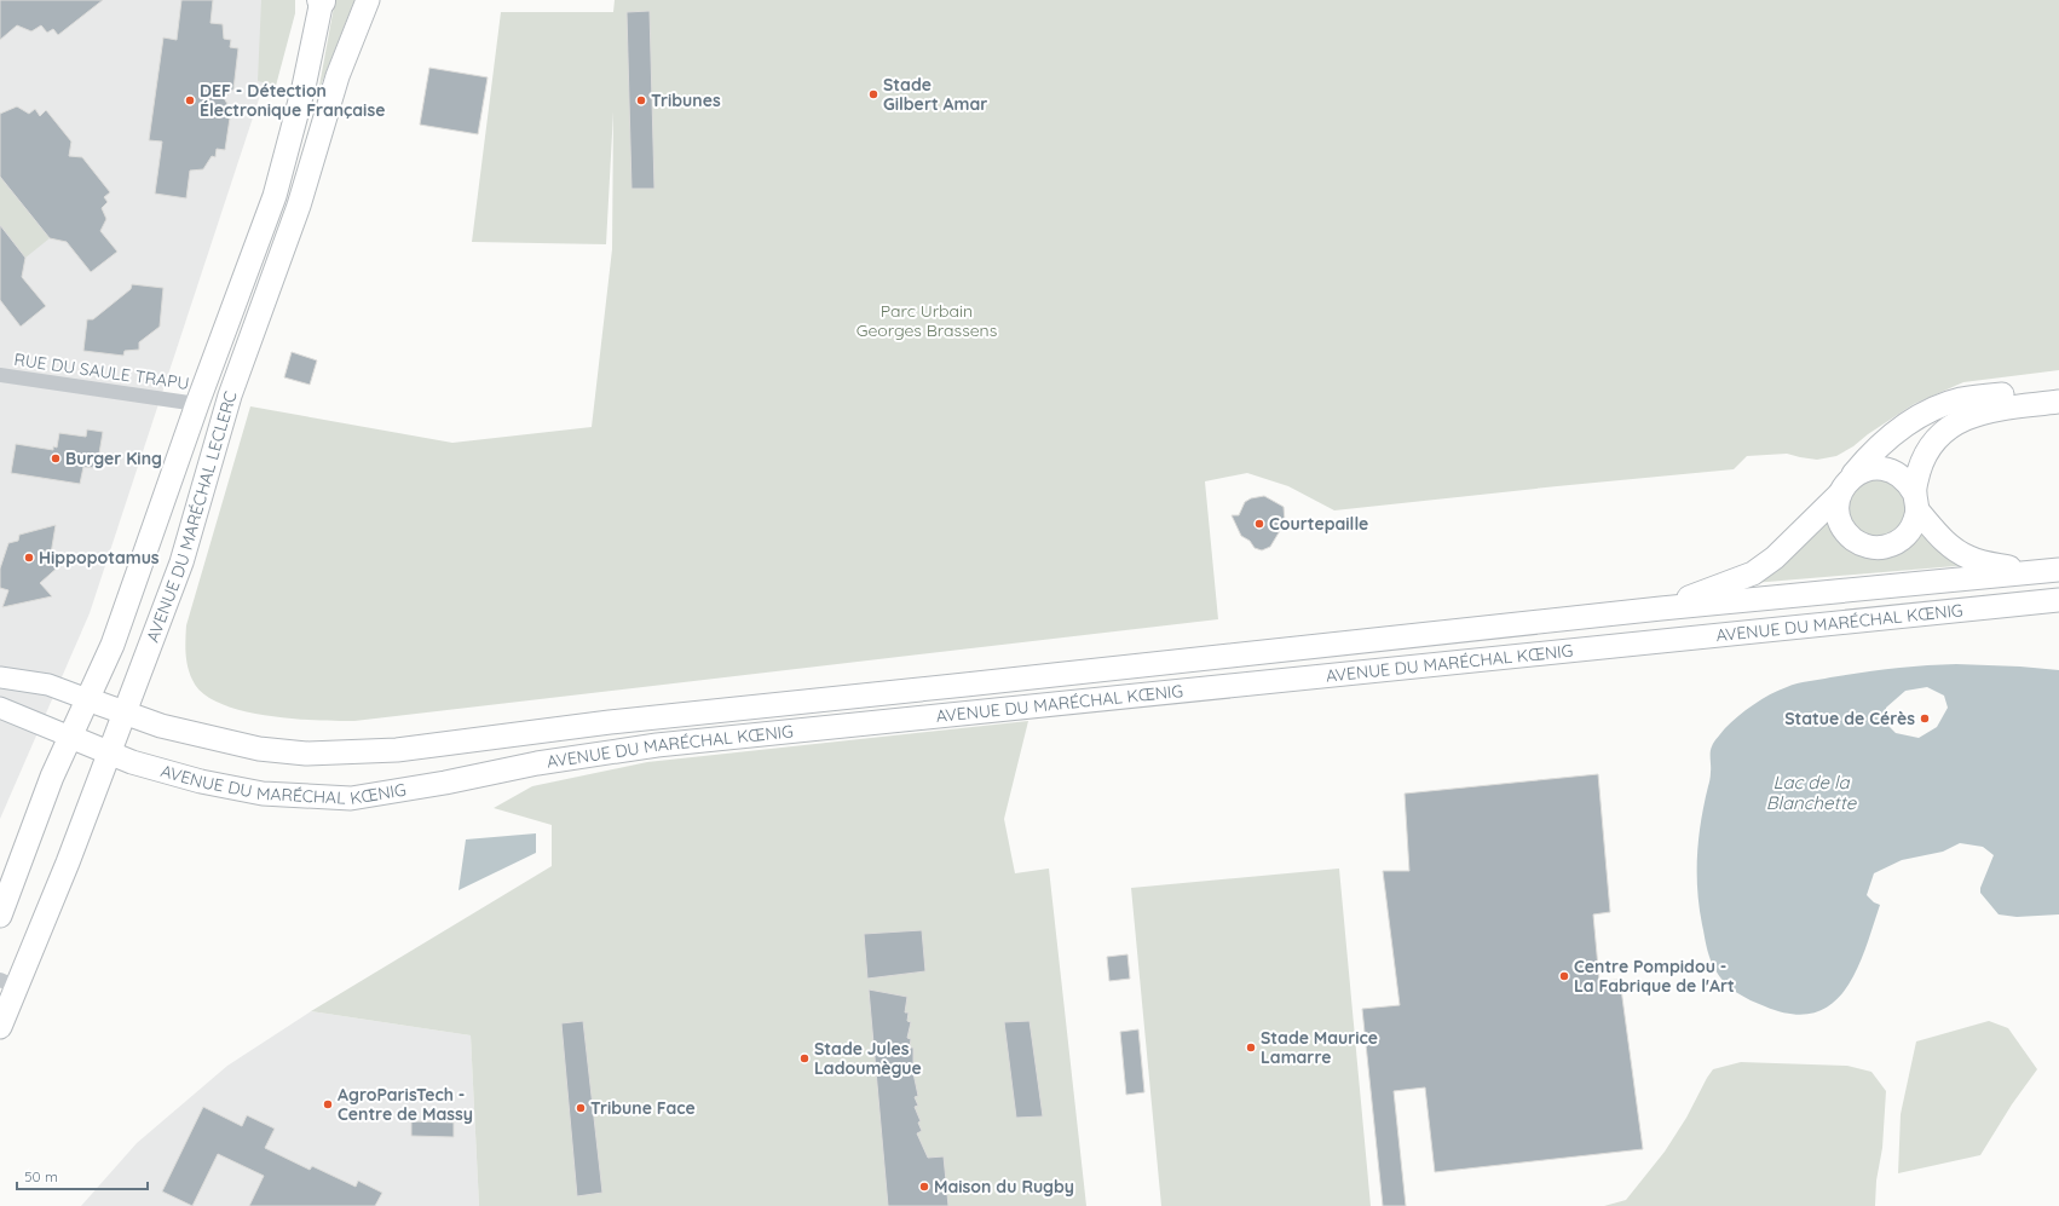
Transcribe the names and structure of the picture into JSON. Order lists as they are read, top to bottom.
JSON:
{
  "streets": {
    "main road": ["AVENUE DU MARÉCHAL LECLERC", "AVENUE DU MARÉCHAL KŒNIG"],
    "street": ["RUE DU SAULE TRAPU"]
  },
  "crossings": [
    ["RUE DU SAULE TRAPU", "AVENUE DU MARÉCHAL LECLERC"],
    ["AVENUE DU MARÉCHAL LECLERC", "AVENUE DU MARÉCHAL KŒNIG"]
  ],
  "water": ["Lac de la Blanchette"],
  "parks": ["Parc Urbain Georges Brassens"],
  "places": [
    "Stade Gilbert Amar",
    "DEF - Détection Électronique Française",
    "Tribunes",
    "Burger King",
    "Courtepaille",
    "Hippopotamus",
    "Statue de Cérès",
    "Centre Pompidou - La Fabrique de l'Art",
    "Stade Maurice Lamarre",
    "Stade Jules Ladoumègue",
    "AgroParisTech - Centre de Massy",
    "Tribune Face",
    "Maison du Rugby"
  ],
  "scale_bar": "50 m"
}
